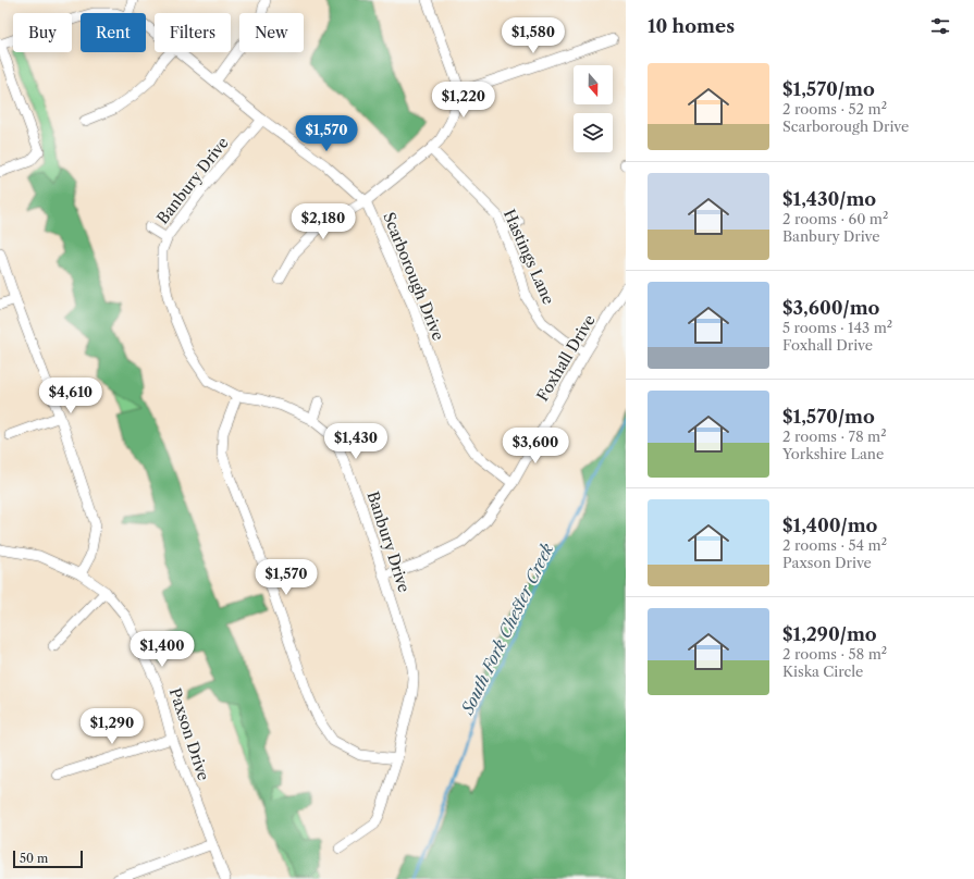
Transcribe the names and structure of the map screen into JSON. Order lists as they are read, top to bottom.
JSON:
{
  "streets": {
    "street": [
      "Banbury Drive",
      "Hastings Lane",
      "Scarborough Drive",
      "Foxhall Drive",
      "Paxson Drive"
    ]
  },
  "crossings": [
    ["Banbury Drive", "Scarborough Drive"],
    ["Banbury Drive", "Foxhall Drive"],
    ["Hastings Lane", "Foxhall Drive"],
    ["Scarborough Drive", "Foxhall Drive"]
  ],
  "water": ["South Fork Chester Creek"],
  "scale_bar": "50 m",
  "north": "bottom",
  "page": {
    "heading": "10 homes",
    "chip": [
      "Buy",
      "Rent",
      "Filters",
      "New"
    ],
    "price": [
      "$1,580",
      "$1,220",
      "$1,570",
      "$2,180",
      "$4,610",
      "$1,430",
      "$3,600",
      "$1,570",
      "$1,400",
      "$1,290"
    ],
    "list": [
      {
        "name": "$1,570/mo",
        "note": "2 rooms · 52 m² · Scarborough Drive"
      },
      {
        "name": "$1,430/mo",
        "note": "2 rooms · 60 m² · Banbury Drive"
      },
      {
        "name": "$3,600/mo",
        "note": "5 rooms · 143 m² · Foxhall Drive"
      },
      {
        "name": "$1,570/mo",
        "note": "2 rooms · 78 m² · Yorkshire Lane"
      },
      {
        "name": "$1,400/mo",
        "note": "2 rooms · 54 m² · Paxson Drive"
      },
      {
        "name": "$1,290/mo",
        "note": "2 rooms · 58 m² · Kiska Circle"
      }
    ],
    "scale": "50 m"
  }
}
